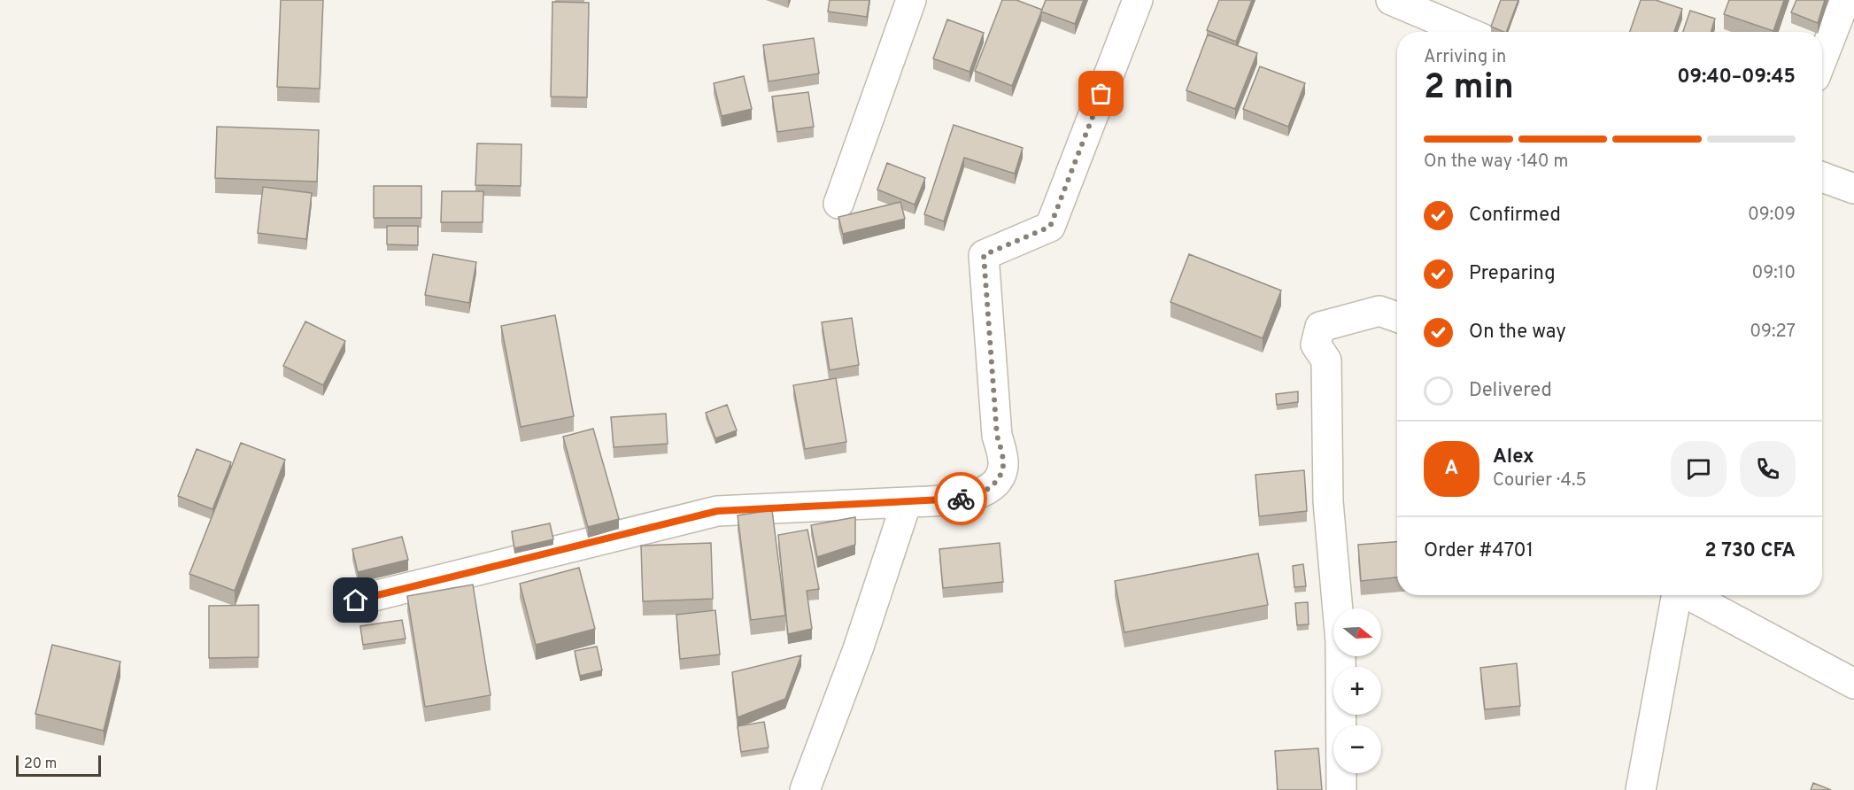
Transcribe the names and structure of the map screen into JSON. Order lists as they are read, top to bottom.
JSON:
{
  "scale_bar": "20 m",
  "north": "right",
  "page": {
    "heading": ["2 min", "Arriving in", "09:40–09:45"],
    "panel": [
      "Alex",
      "Courier · 4.5",
      "Order #4701",
      "2 730 CFA"
    ],
    "bar": "On the way · 140 m",
    "list": [
      ["Confirmed", "09:09"],
      ["Preparing", "09:10"],
      ["On the way", "09:27"],
      "Delivered"
    ],
    "round": "A",
    "map_buttons": ["+", "−"],
    "scale": "20 m"
  }
}
